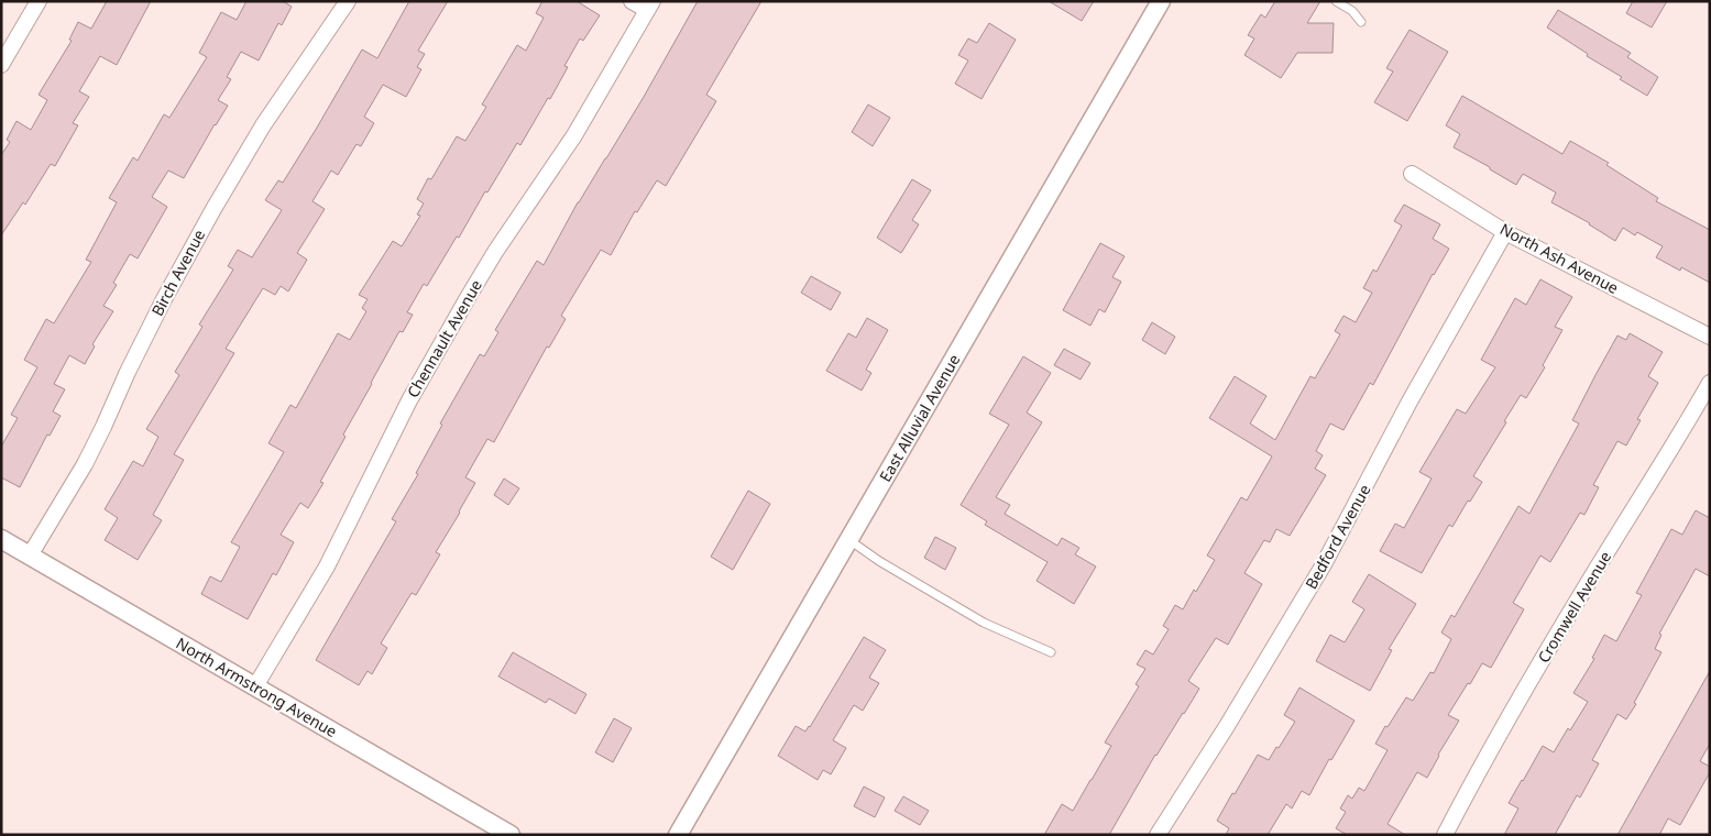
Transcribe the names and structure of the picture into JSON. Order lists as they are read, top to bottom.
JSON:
{
  "streets": {
    "street": [
      "North Ash Avenue",
      "Birch Avenue",
      "Chennault Avenue",
      "East Alluvial Avenue",
      "Bedford Avenue",
      "Cromwell Avenue",
      "North Armstrong Avenue"
    ]
  },
  "crossings": [
    ["North Ash Avenue", "Bedford Avenue"],
    ["Birch Avenue", "North Armstrong Avenue"],
    ["Chennault Avenue", "North Armstrong Avenue"]
  ]
}
